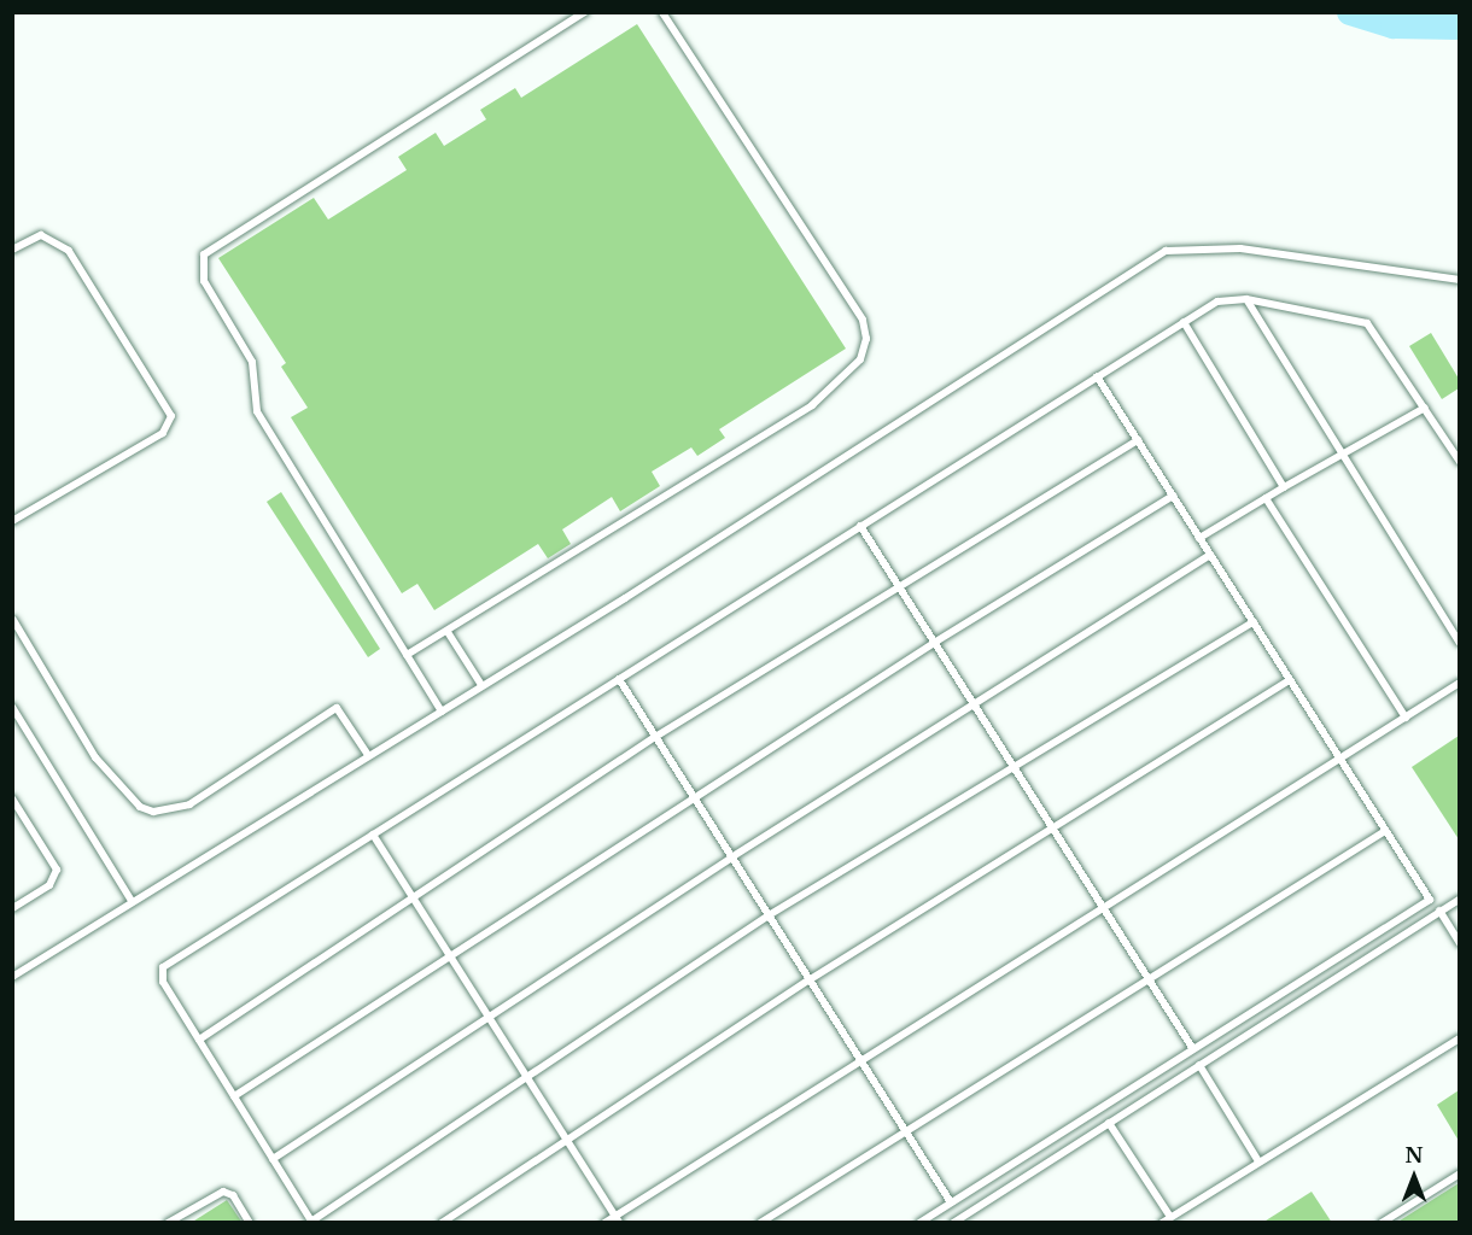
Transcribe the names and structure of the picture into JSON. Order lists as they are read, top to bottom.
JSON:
{
  "north": "top"
}
